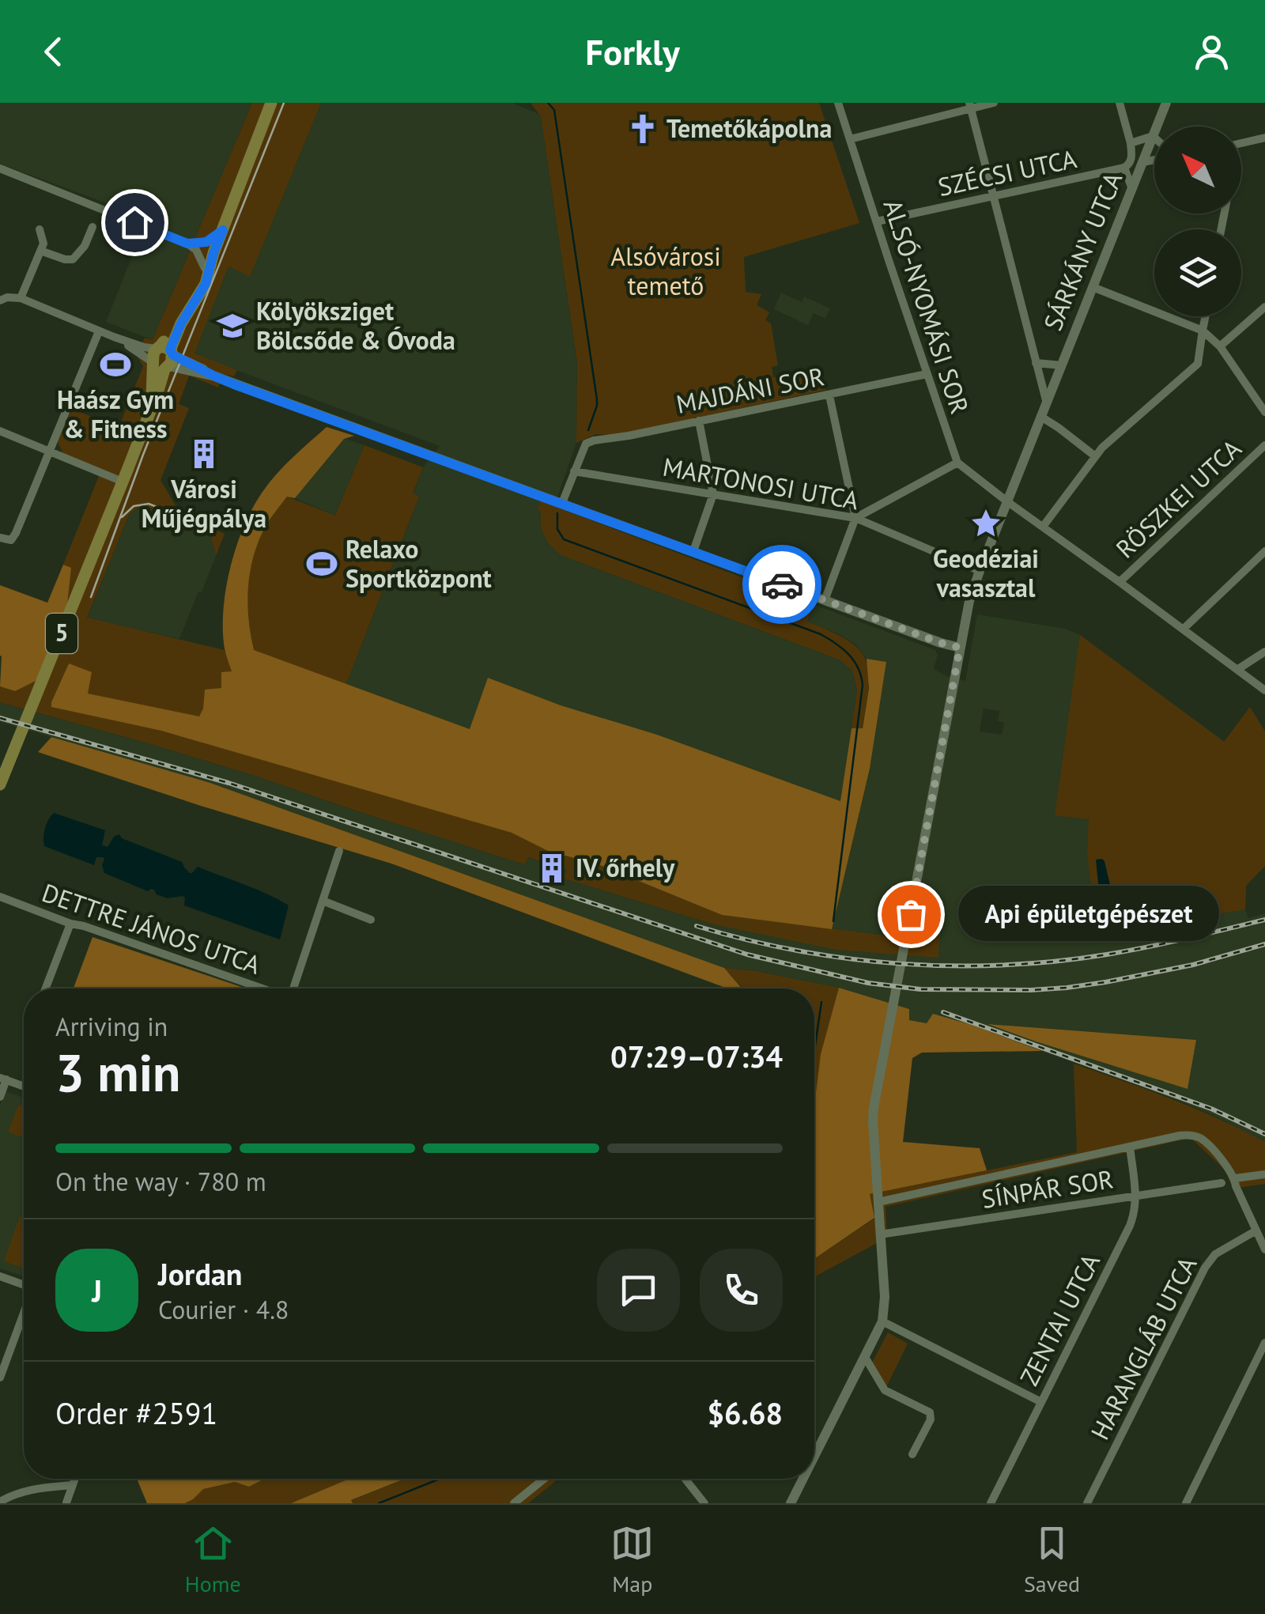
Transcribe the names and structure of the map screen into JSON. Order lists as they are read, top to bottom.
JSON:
{
  "streets": {
    "main road": ["5"],
    "street": [
      "SZÉCSI UTCA",
      "SÁRKÁNY UTCA",
      "ALSÓ-NYOMÁSI SOR",
      "MAJDÁNI SOR",
      "MARTONOSI UTCA",
      "RÖSZKEI UTCA",
      "DETTRE JÁNOS UTCA",
      "SÍNPÁR SOR",
      "ZENTAI UTCA",
      "HARANGLÁB UTCA"
    ]
  },
  "crossings": [
    ["SZÉCSI UTCA", "ALSÓ-NYOMÁSI SOR"],
    ["SÁRKÁNY UTCA", "MARTONOSI UTCA"],
    ["SÁRKÁNY UTCA", "SÍNPÁR SOR"],
    ["ALSÓ-NYOMÁSI SOR", "MAJDÁNI SOR"],
    ["MAJDÁNI SOR", "MARTONOSI UTCA"],
    ["SÍNPÁR SOR", "ZENTAI UTCA"]
  ],
  "parks": ["Alsóvárosi temető"],
  "places": {
    "church": ["Temetőkápolna"],
    "school or university": ["Kölyöksziget Bölcsőde & Óvoda"],
    "sports": ["Haász Gym & Fitness", "Relaxo Sportközpont"],
    "building": ["Városi Műjégpálya", "IV. őrhely"],
    "place": ["Geodéziai vasasztal"],
    "other": ["Api épületgépészet"]
  },
  "north": "top left",
  "page": {
    "header": "Forkly",
    "bubble": "Api épületgépészet",
    "heading": ["3 min", "Arriving in", "07:29–07:34"],
    "panel": [
      "Jordan",
      "Courier · 4.8",
      "Order #2591",
      "$6.68"
    ],
    "bar": "On the way · 780 m",
    "round": "J",
    "tabs": ["Home", "Map", "Saved"]
  }
}
